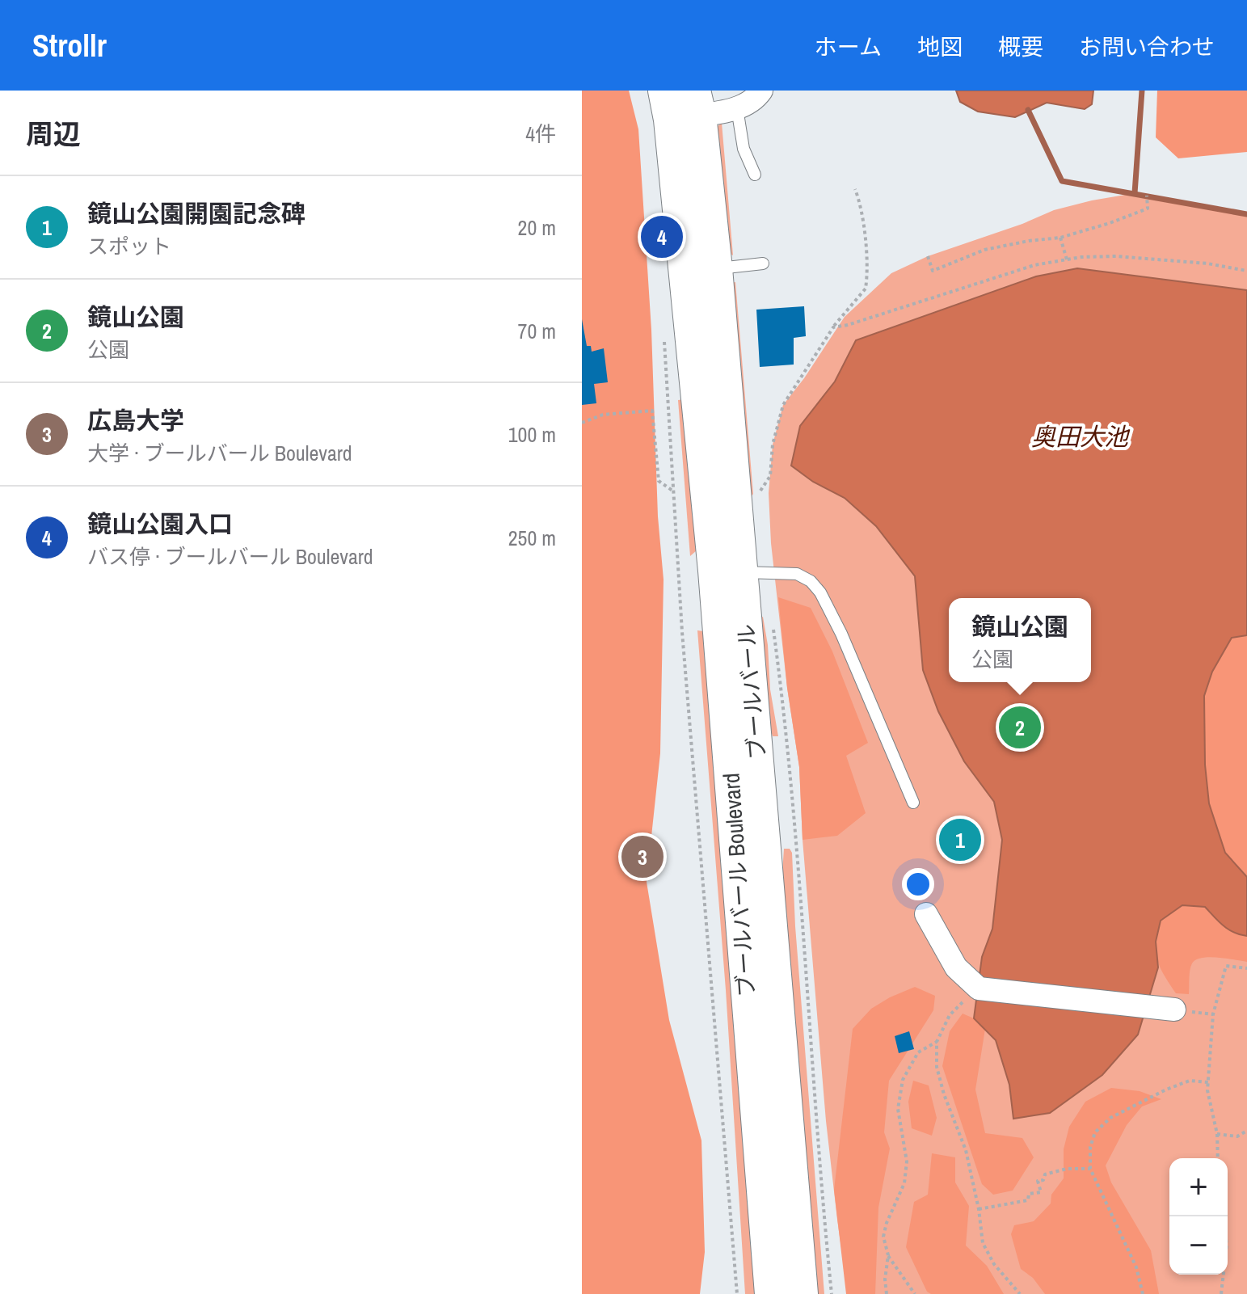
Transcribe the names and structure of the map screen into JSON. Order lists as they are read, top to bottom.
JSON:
{
  "streets": {
    "street": ["ブールバール", "ブールバール Boulevard"]
  },
  "crossings": [
    ["ブールバール", "ブールバール Boulevard"]
  ],
  "water": ["奥田大池"],
  "page": {
    "header": "Strollr",
    "nav": [
      "ホーム",
      "地図",
      "概要",
      "お問い合わせ"
    ],
    "heading": ["周辺", "4件"],
    "list": [
      {
        "mark": "1",
        "name": "鏡山公園開園記念碑",
        "note": "スポット",
        "value": "20 m"
      },
      {
        "mark": "2",
        "name": "鏡山公園",
        "note": "公園",
        "value": "70 m"
      },
      {
        "mark": "3",
        "name": "広島大学",
        "note": "大学 · ブールバール Boulevard",
        "value": "100 m"
      },
      {
        "mark": "4",
        "name": "鏡山公園入口",
        "note": "バス停 · ブールバール Boulevard",
        "value": "250 m"
      }
    ],
    "pins": [
      "4",
      "2",
      "1",
      "3"
    ],
    "popup": ["鏡山公園", "公園"],
    "map_buttons": ["+", "−"]
  }
}
